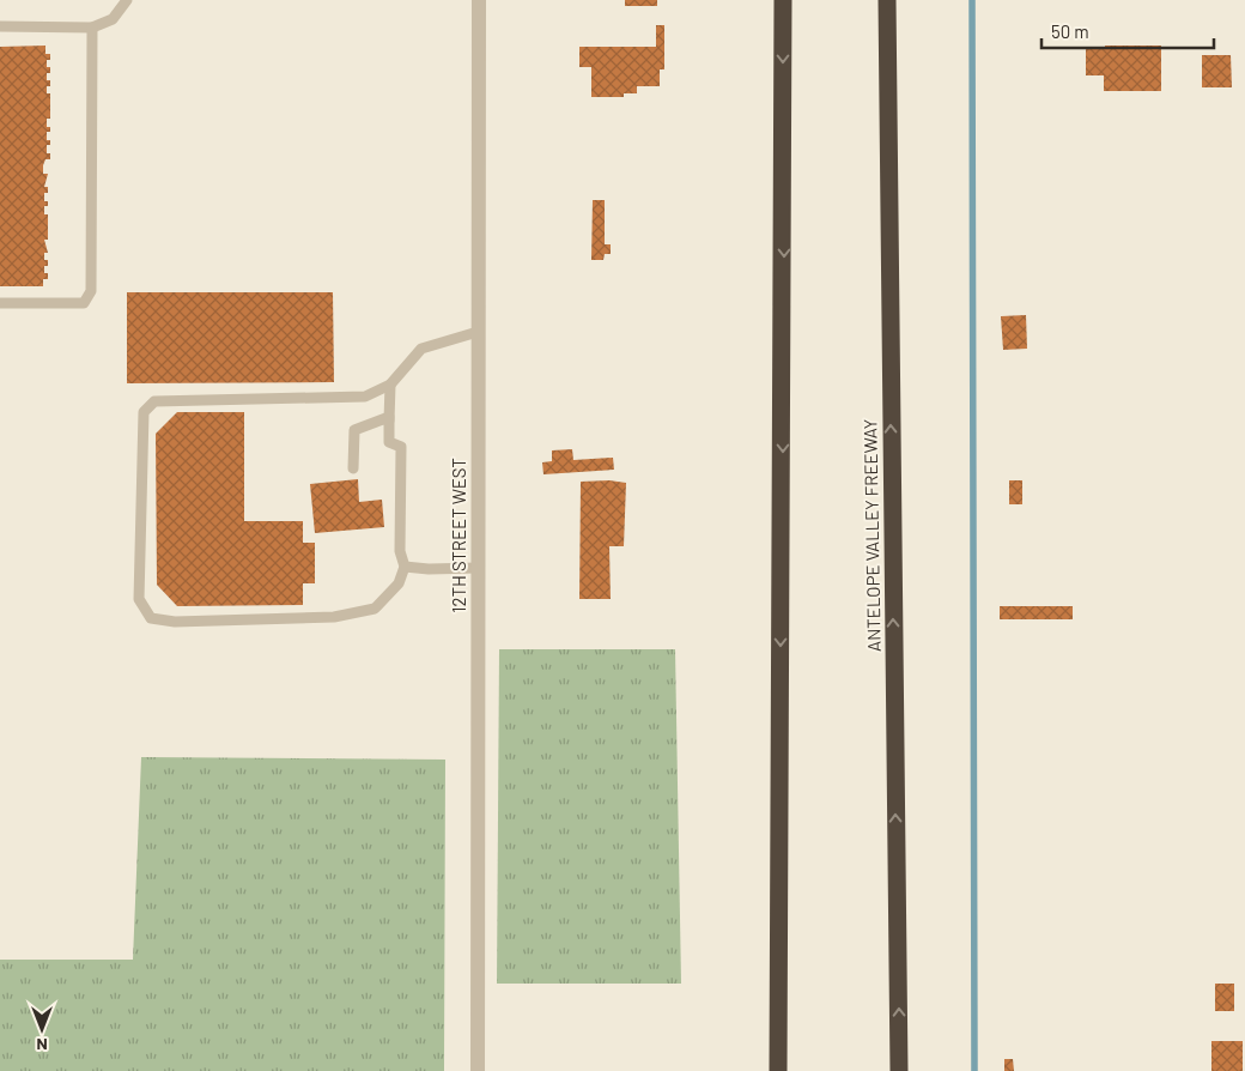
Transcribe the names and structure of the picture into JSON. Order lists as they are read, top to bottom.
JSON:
{
  "streets": {
    "highway": ["ANTELOPE VALLEY FREEWAY"],
    "street": ["12TH STREET WEST"]
  },
  "scale_bar": "50 m",
  "north": "bottom"
}
